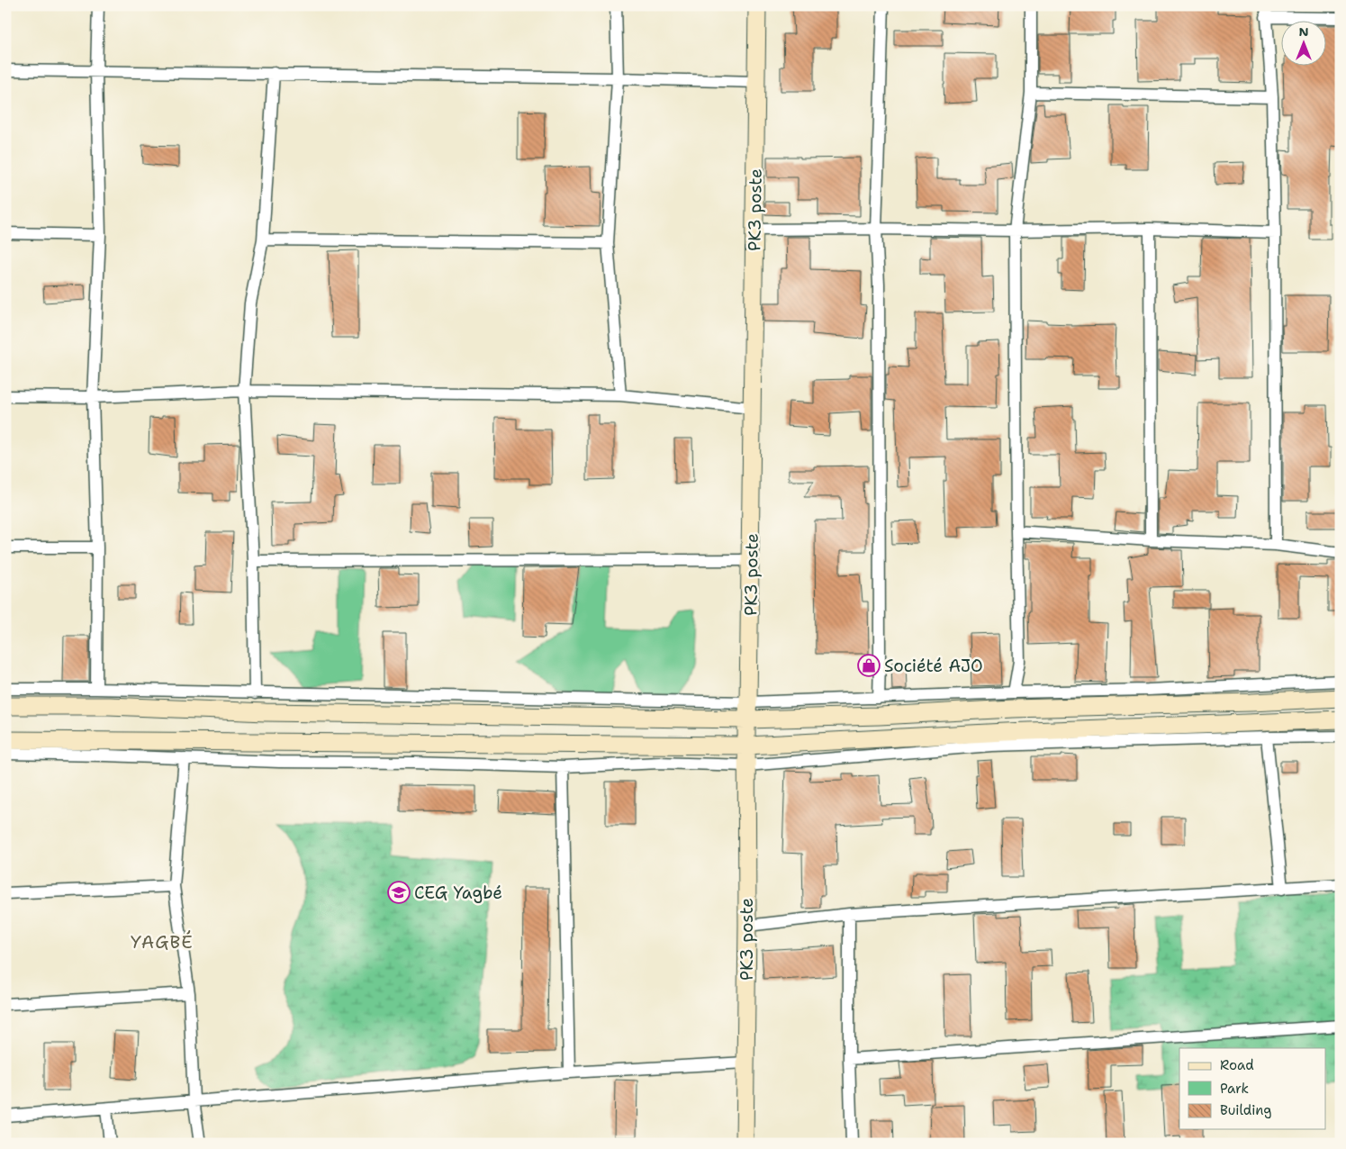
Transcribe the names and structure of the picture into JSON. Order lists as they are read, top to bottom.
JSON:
{
  "streets": {
    "street": ["PK3 poste"]
  },
  "districts": ["YAGBÉ"],
  "places": {
    "shop": ["Société AJO"],
    "school or university": ["CEG Yagbé"]
  },
  "legend": ["Road", "Park", "Building"],
  "north": "top"
}
